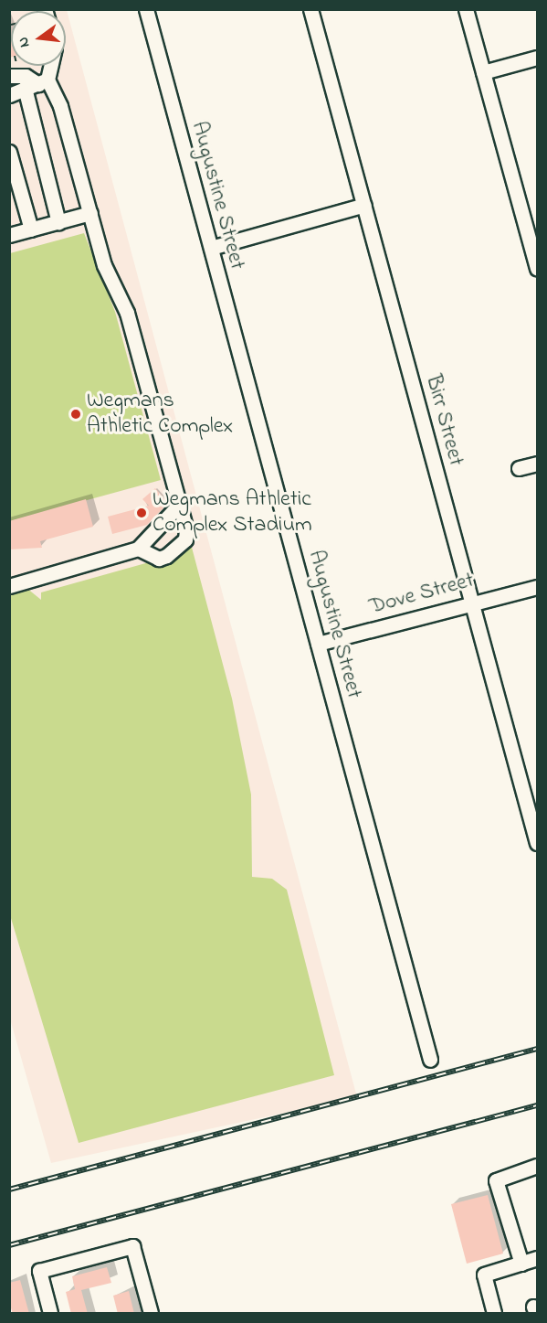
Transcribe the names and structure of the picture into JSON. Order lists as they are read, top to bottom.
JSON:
{
  "streets": {
    "street": ["Augustine Street", "Birr Street", "Dove Street"]
  },
  "crossings": [
    ["Augustine Street", "Dove Street"],
    ["Birr Street", "Dove Street"]
  ],
  "places": ["Wegmans Athletic Complex", "Wegmans Athletic Complex Stadium"],
  "north": "left"
}
